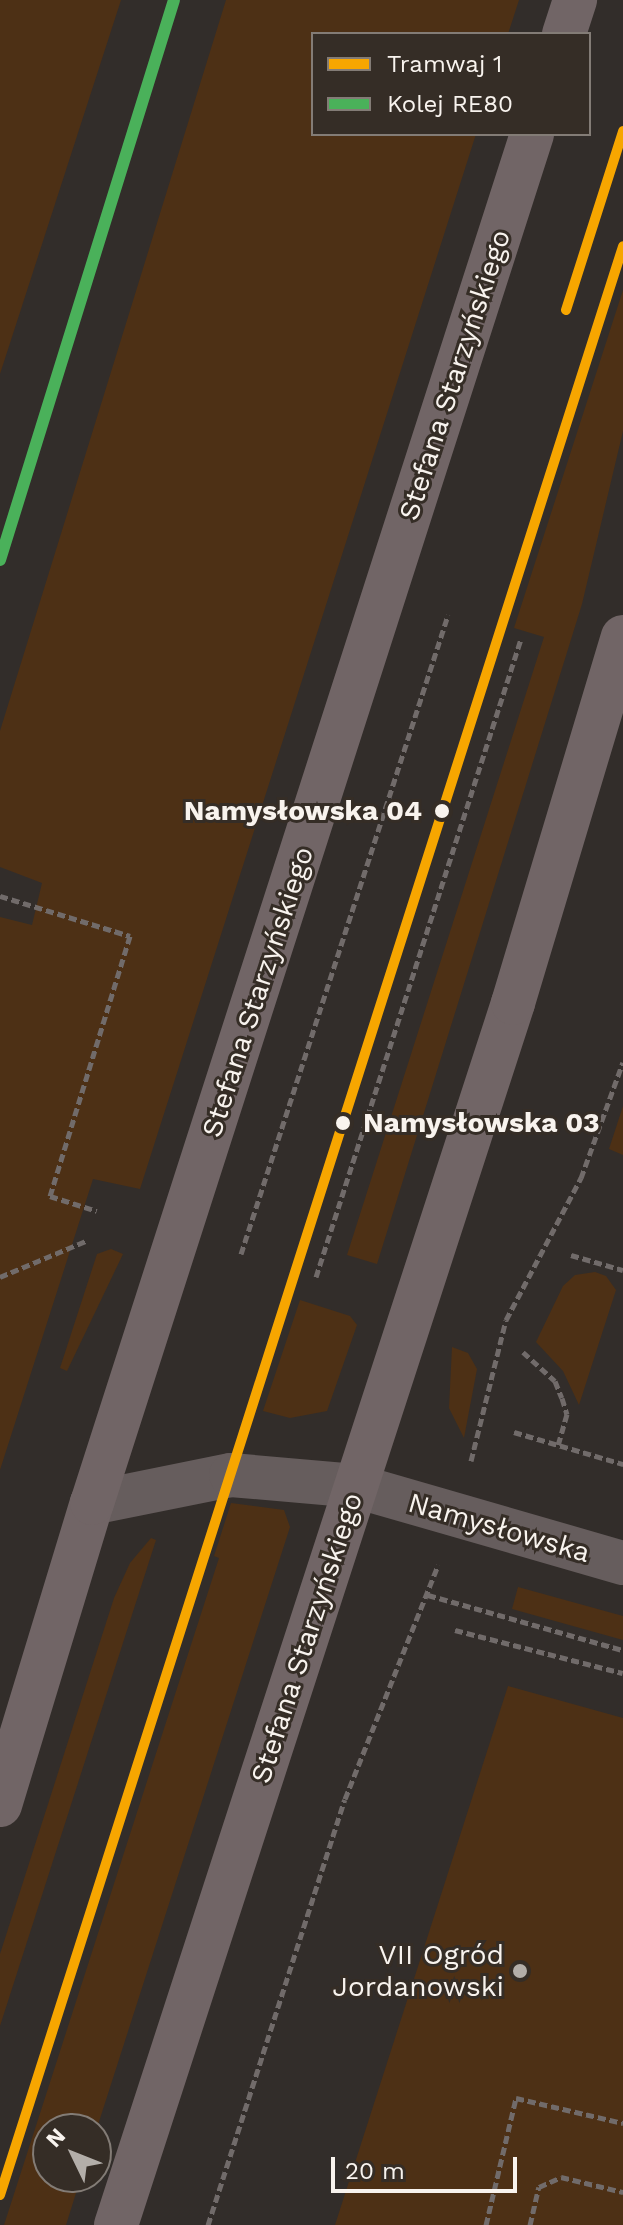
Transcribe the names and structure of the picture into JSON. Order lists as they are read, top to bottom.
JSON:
{
  "streets": {
    "main road": ["Stefana Starzyńskiego"],
    "street": ["Namysłowska"]
  },
  "crossings": [
    ["Stefana Starzyńskiego", "Namysłowska"]
  ],
  "places": ["Namysłowska 04", "Namysłowska 03", "VII Ogród Jordanowski"],
  "lines": ["rail line RE80", "tram line 1"],
  "legend": ["Tramwaj 1", "Kolej RE80"],
  "scale_bar": "20 m",
  "north": "top left"
}
